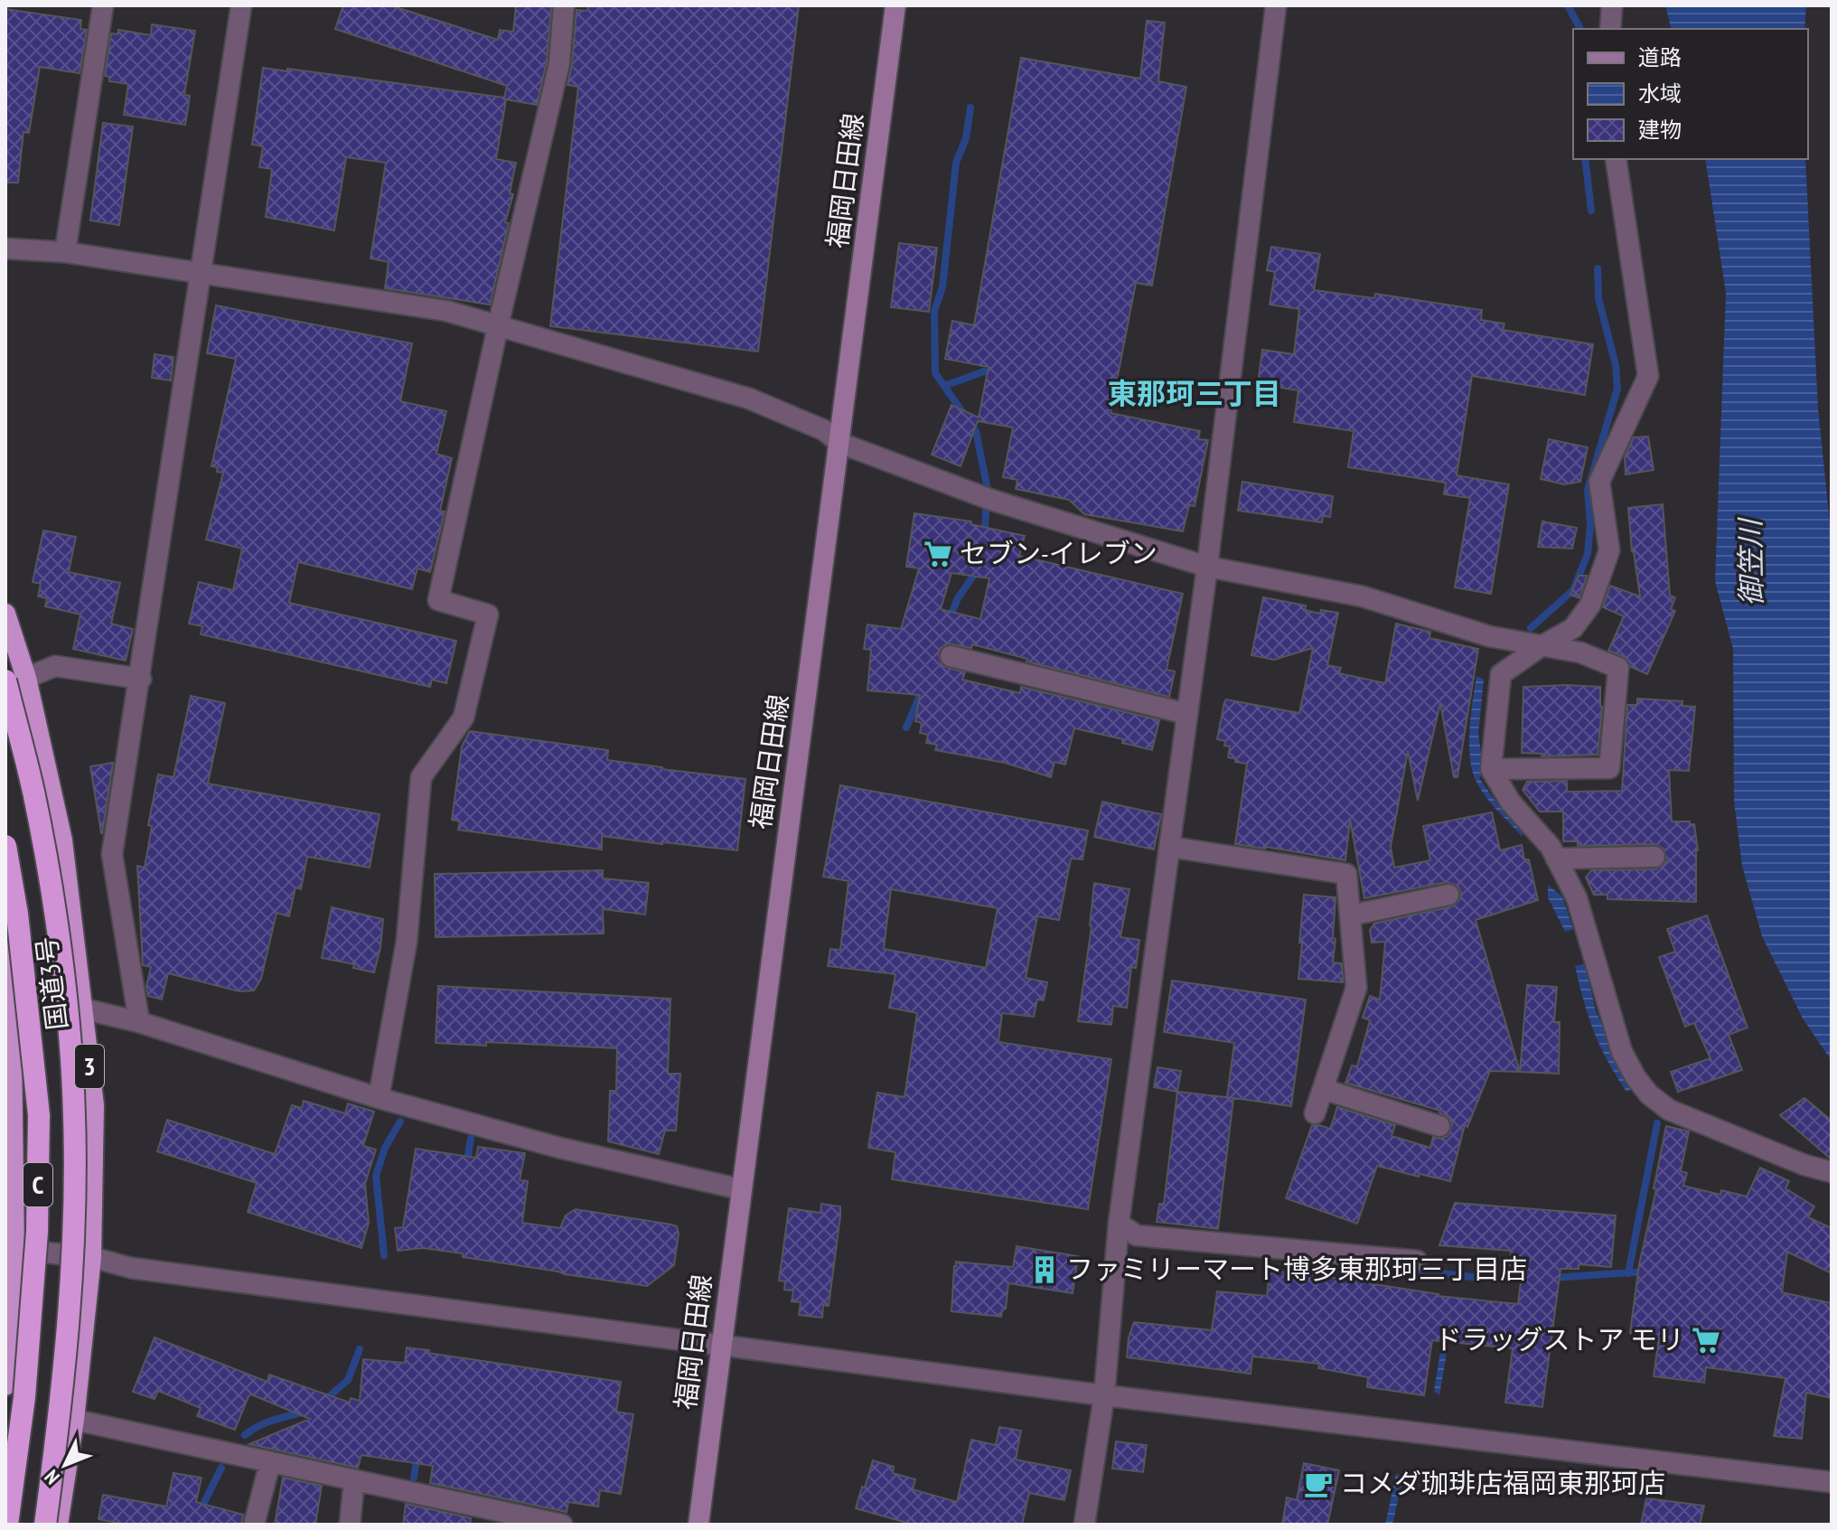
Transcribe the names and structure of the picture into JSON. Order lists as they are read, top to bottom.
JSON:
{
  "streets": {
    "highway": ["国道3号", "3", "C"],
    "main road": ["福岡日田線"]
  },
  "crossings": [
    ["国道3号", "C"]
  ],
  "districts": ["東那珂三丁目"],
  "water": ["御笠川"],
  "places": {
    "supermarket": ["セブン-イレブン", "ドラッグストア モリ"],
    "building": ["ファミリーマート博多東那珂三丁目店"],
    "cafe": ["コメダ珈琲店福岡東那珂店"]
  },
  "legend": ["道路", "水域", "建物"],
  "north": "bottom left"
}
